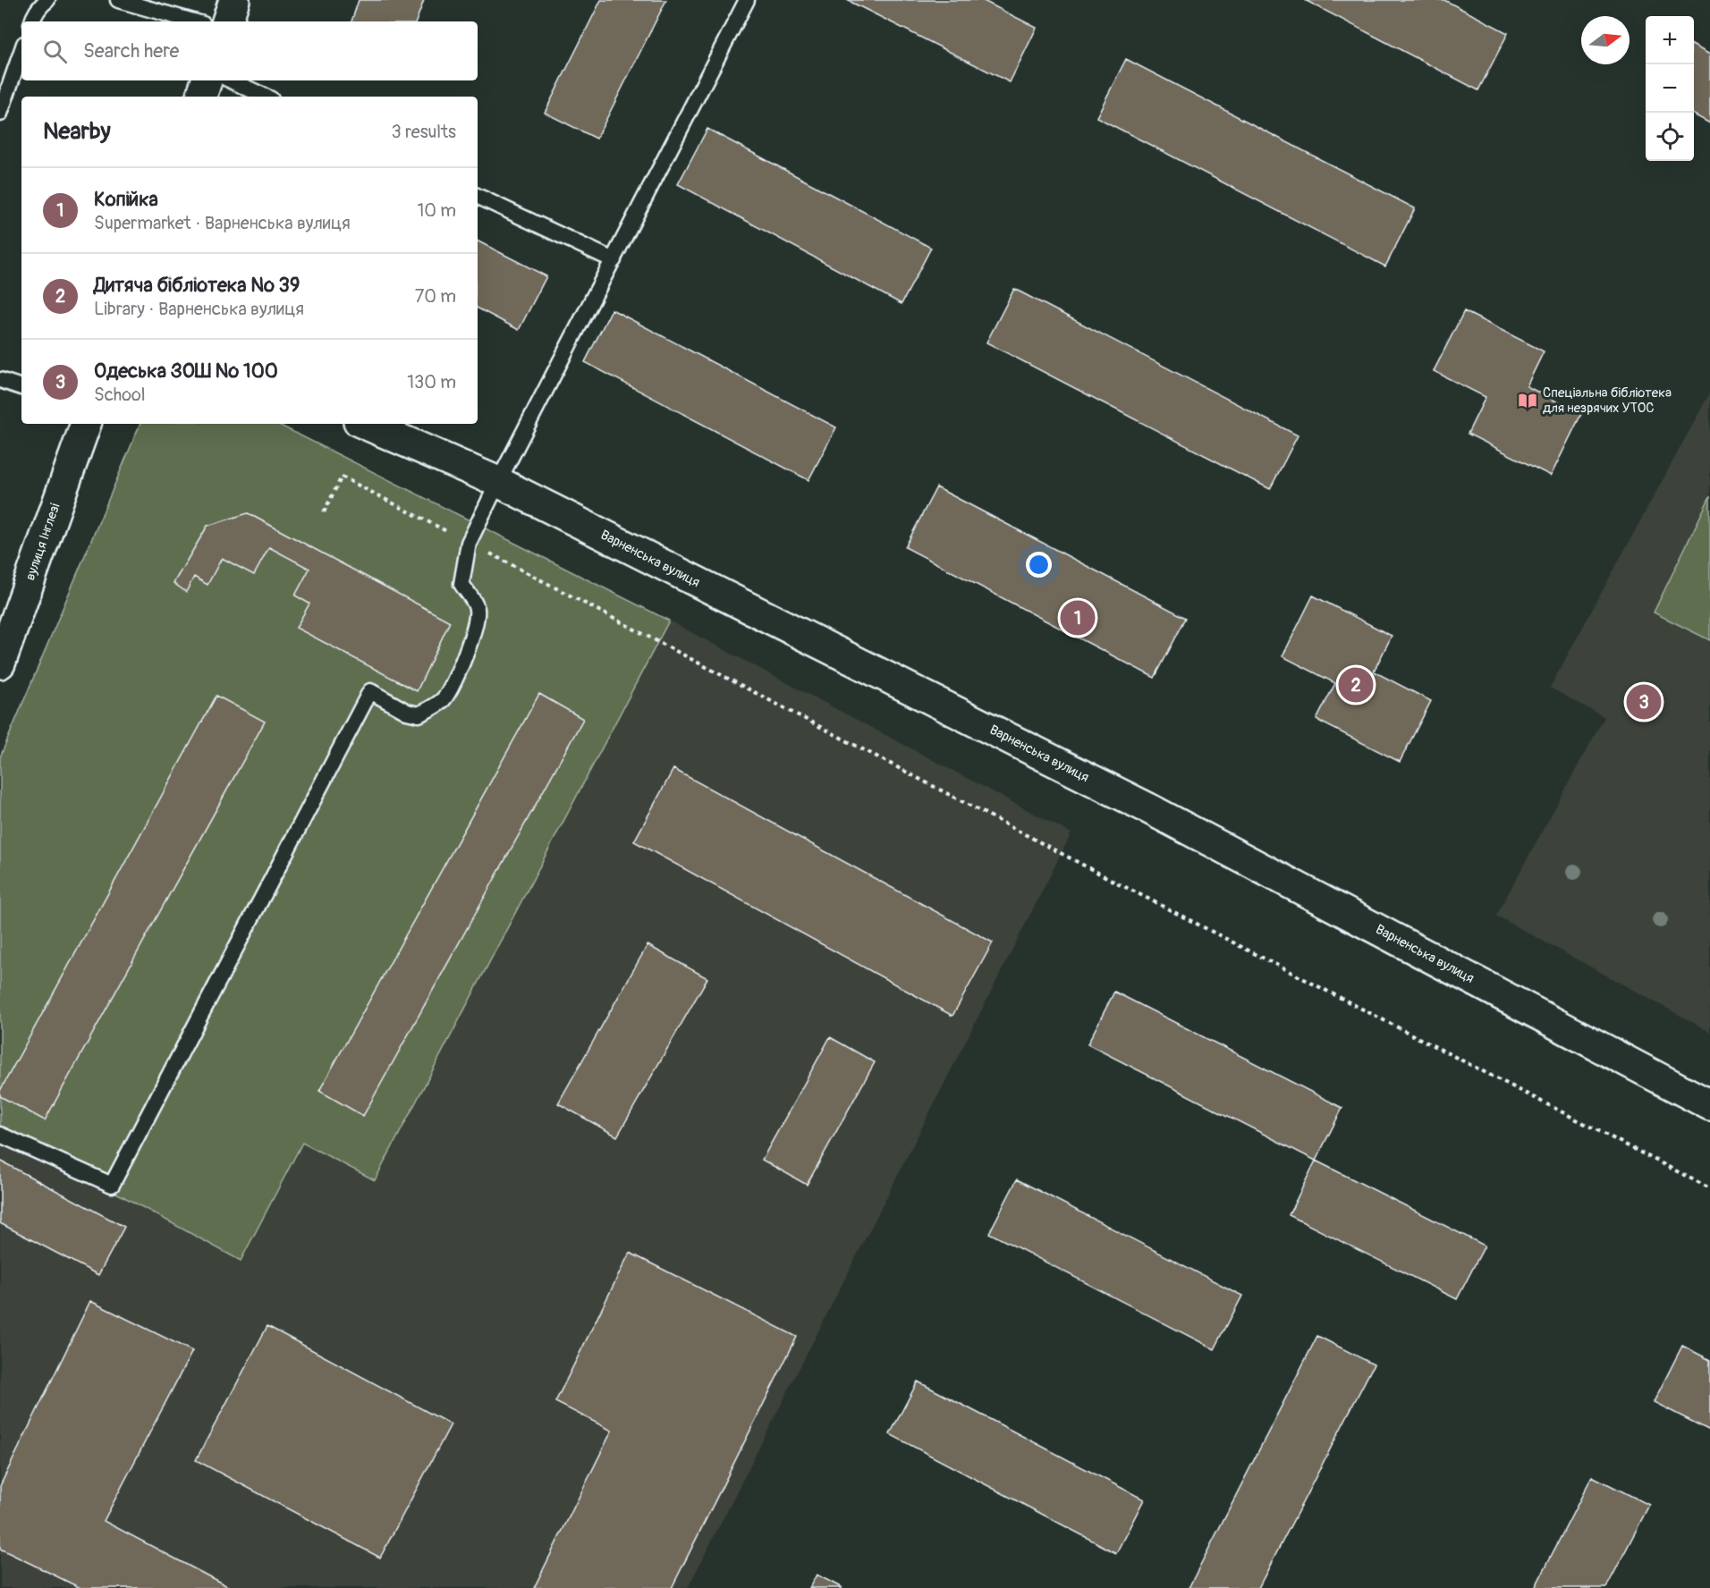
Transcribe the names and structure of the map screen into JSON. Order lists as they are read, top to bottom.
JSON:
{
  "streets": {
    "street": ["вулиця Інглезі", "Варненська вулиця"]
  },
  "places": {
    "library": ["Спеціальна бібліотека для незрячих УТОС"]
  },
  "north": "right",
  "page": {
    "map_buttons": ["+", "−"],
    "search": "Search here",
    "heading": ["Nearby", "3 results"],
    "list": [
      {
        "mark": "1",
        "name": "Копійка",
        "note": "Supermarket · Варненська вулиця",
        "value": "10 m"
      },
      {
        "mark": "2",
        "name": "Дитяча бібліотека № 39",
        "note": "Library · Варненська вулиця",
        "value": "70 m"
      },
      {
        "mark": "3",
        "name": "Одеська ЗОШ № 100",
        "note": "School",
        "value": "130 m"
      }
    ],
    "pins": ["1", "2", "3"]
  }
}
